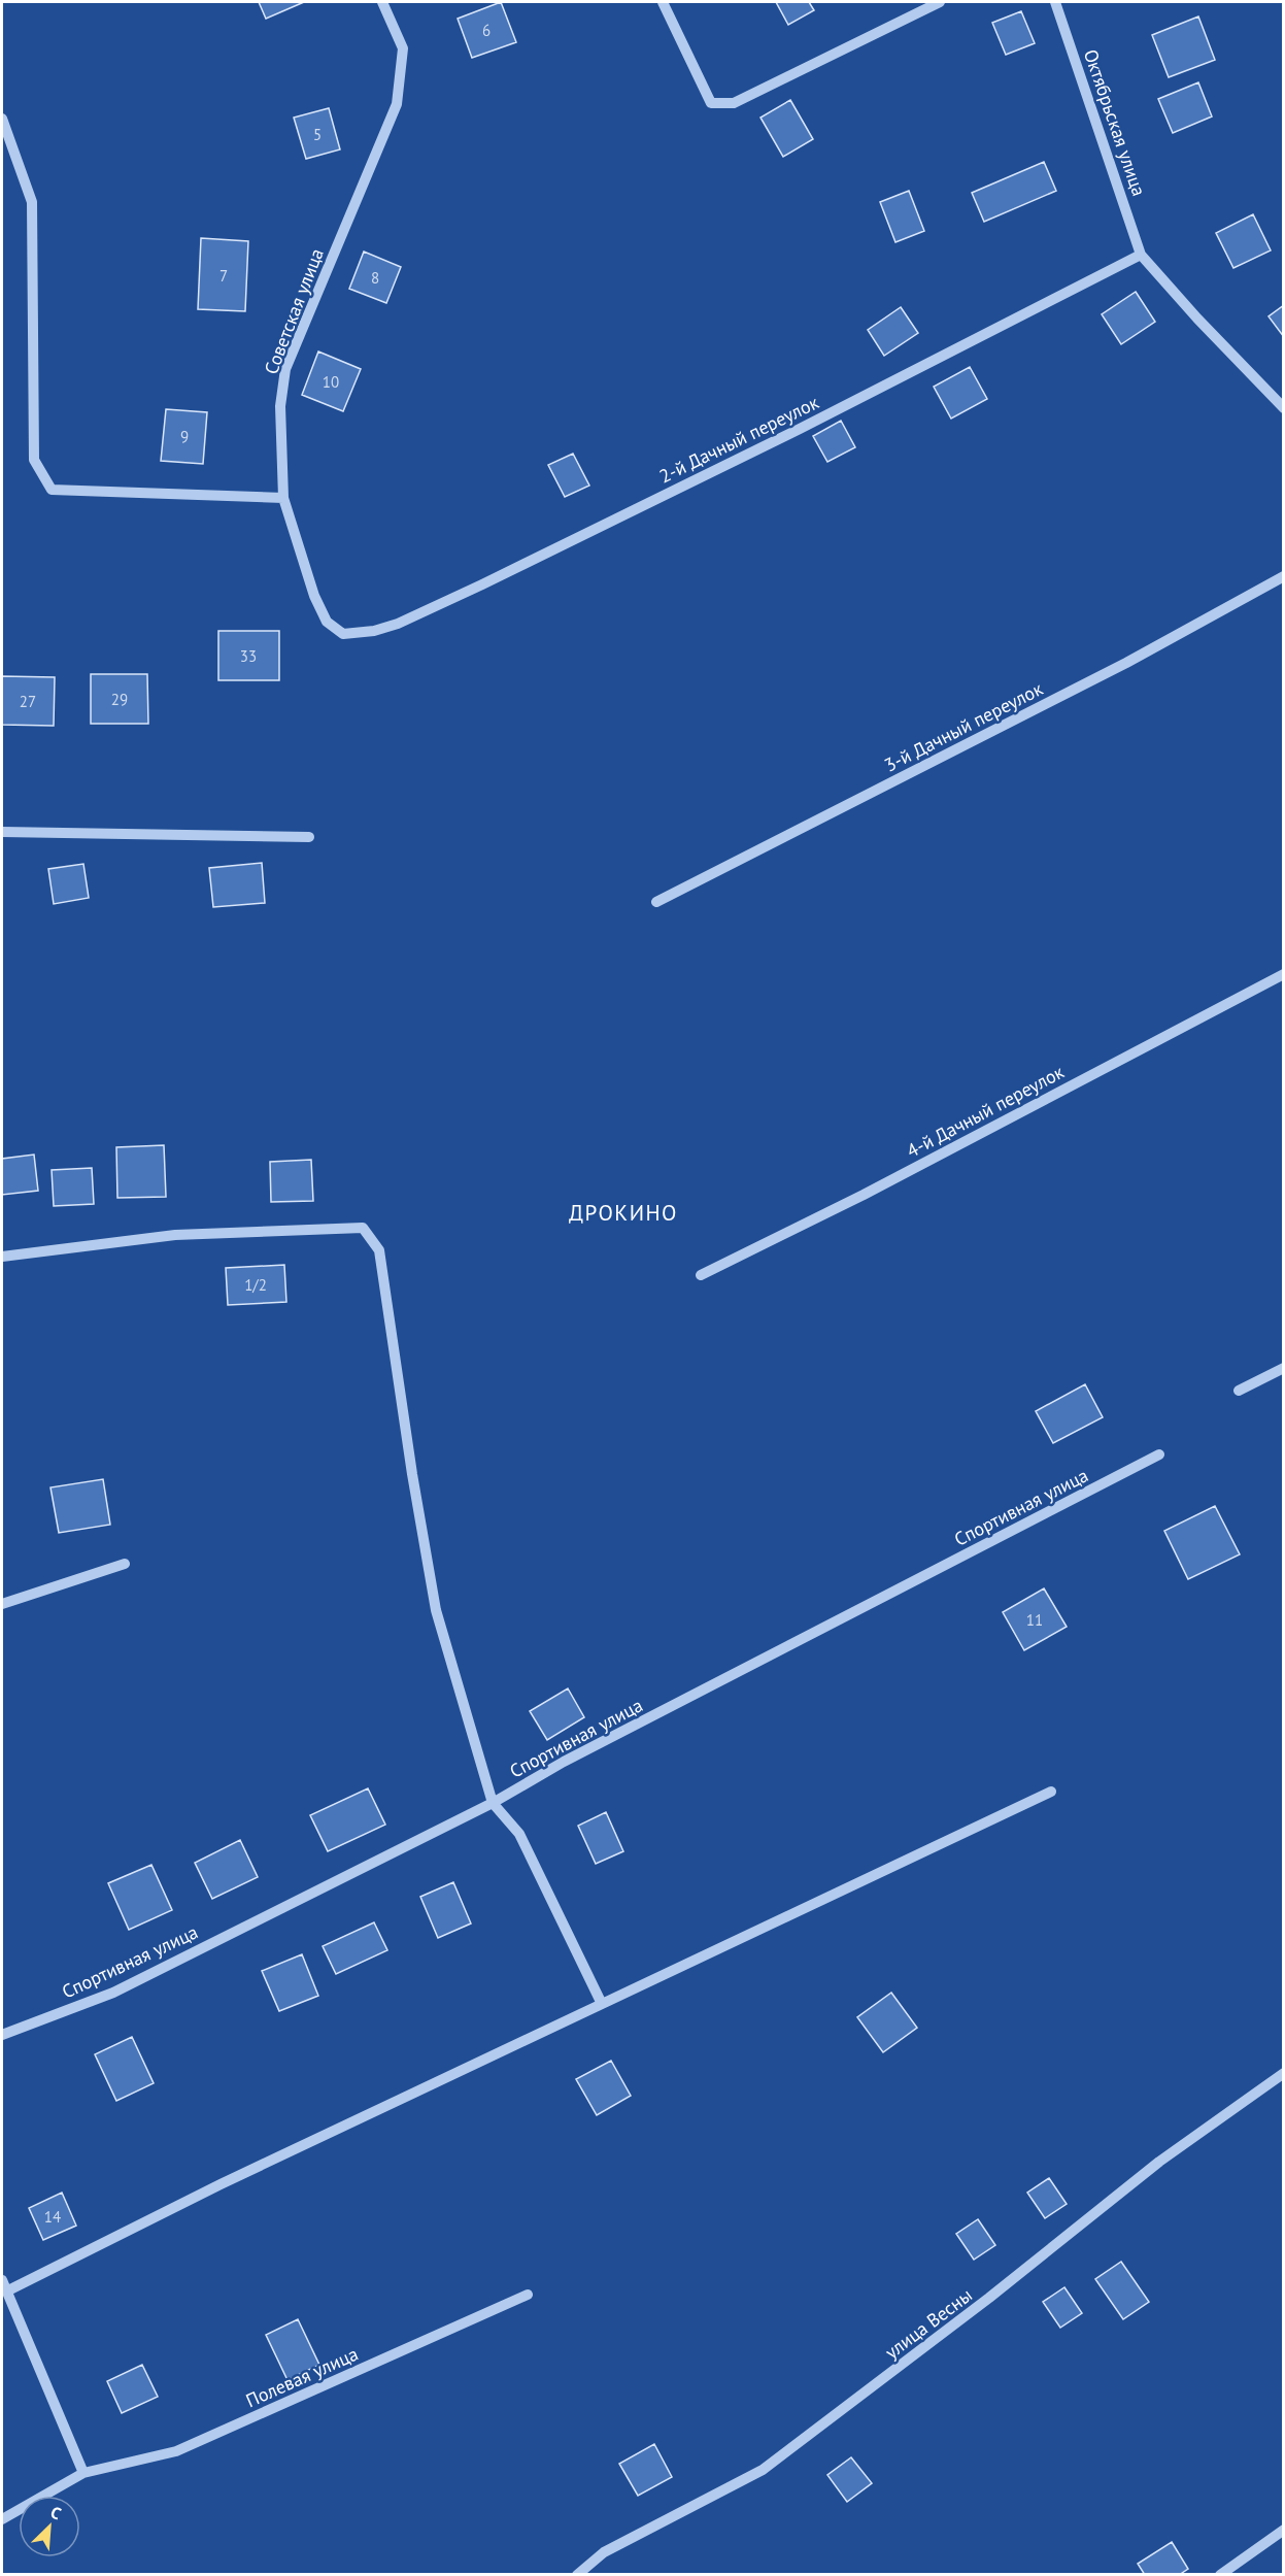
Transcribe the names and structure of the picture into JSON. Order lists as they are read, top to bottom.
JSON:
{
  "streets": {
    "street": [
      "Октябрьская улица",
      "Советская улица",
      "2-й Дачный переулок",
      "3-й Дачный переулок",
      "4-й Дачный переулок",
      "Спортивная улица",
      "улица Весны",
      "Полевая улица"
    ]
  },
  "crossings": [
    ["Октябрьская улица", "2-й Дачный переулок"],
    ["Советская улица", "2-й Дачный переулок"]
  ],
  "districts": ["ДРОКИНО"],
  "house_numbers": [
    "6",
    "5",
    "7",
    "8",
    "10",
    "9",
    "33",
    "29",
    "27",
    "1/2",
    "11",
    "14"
  ],
  "north": "top right"
}
